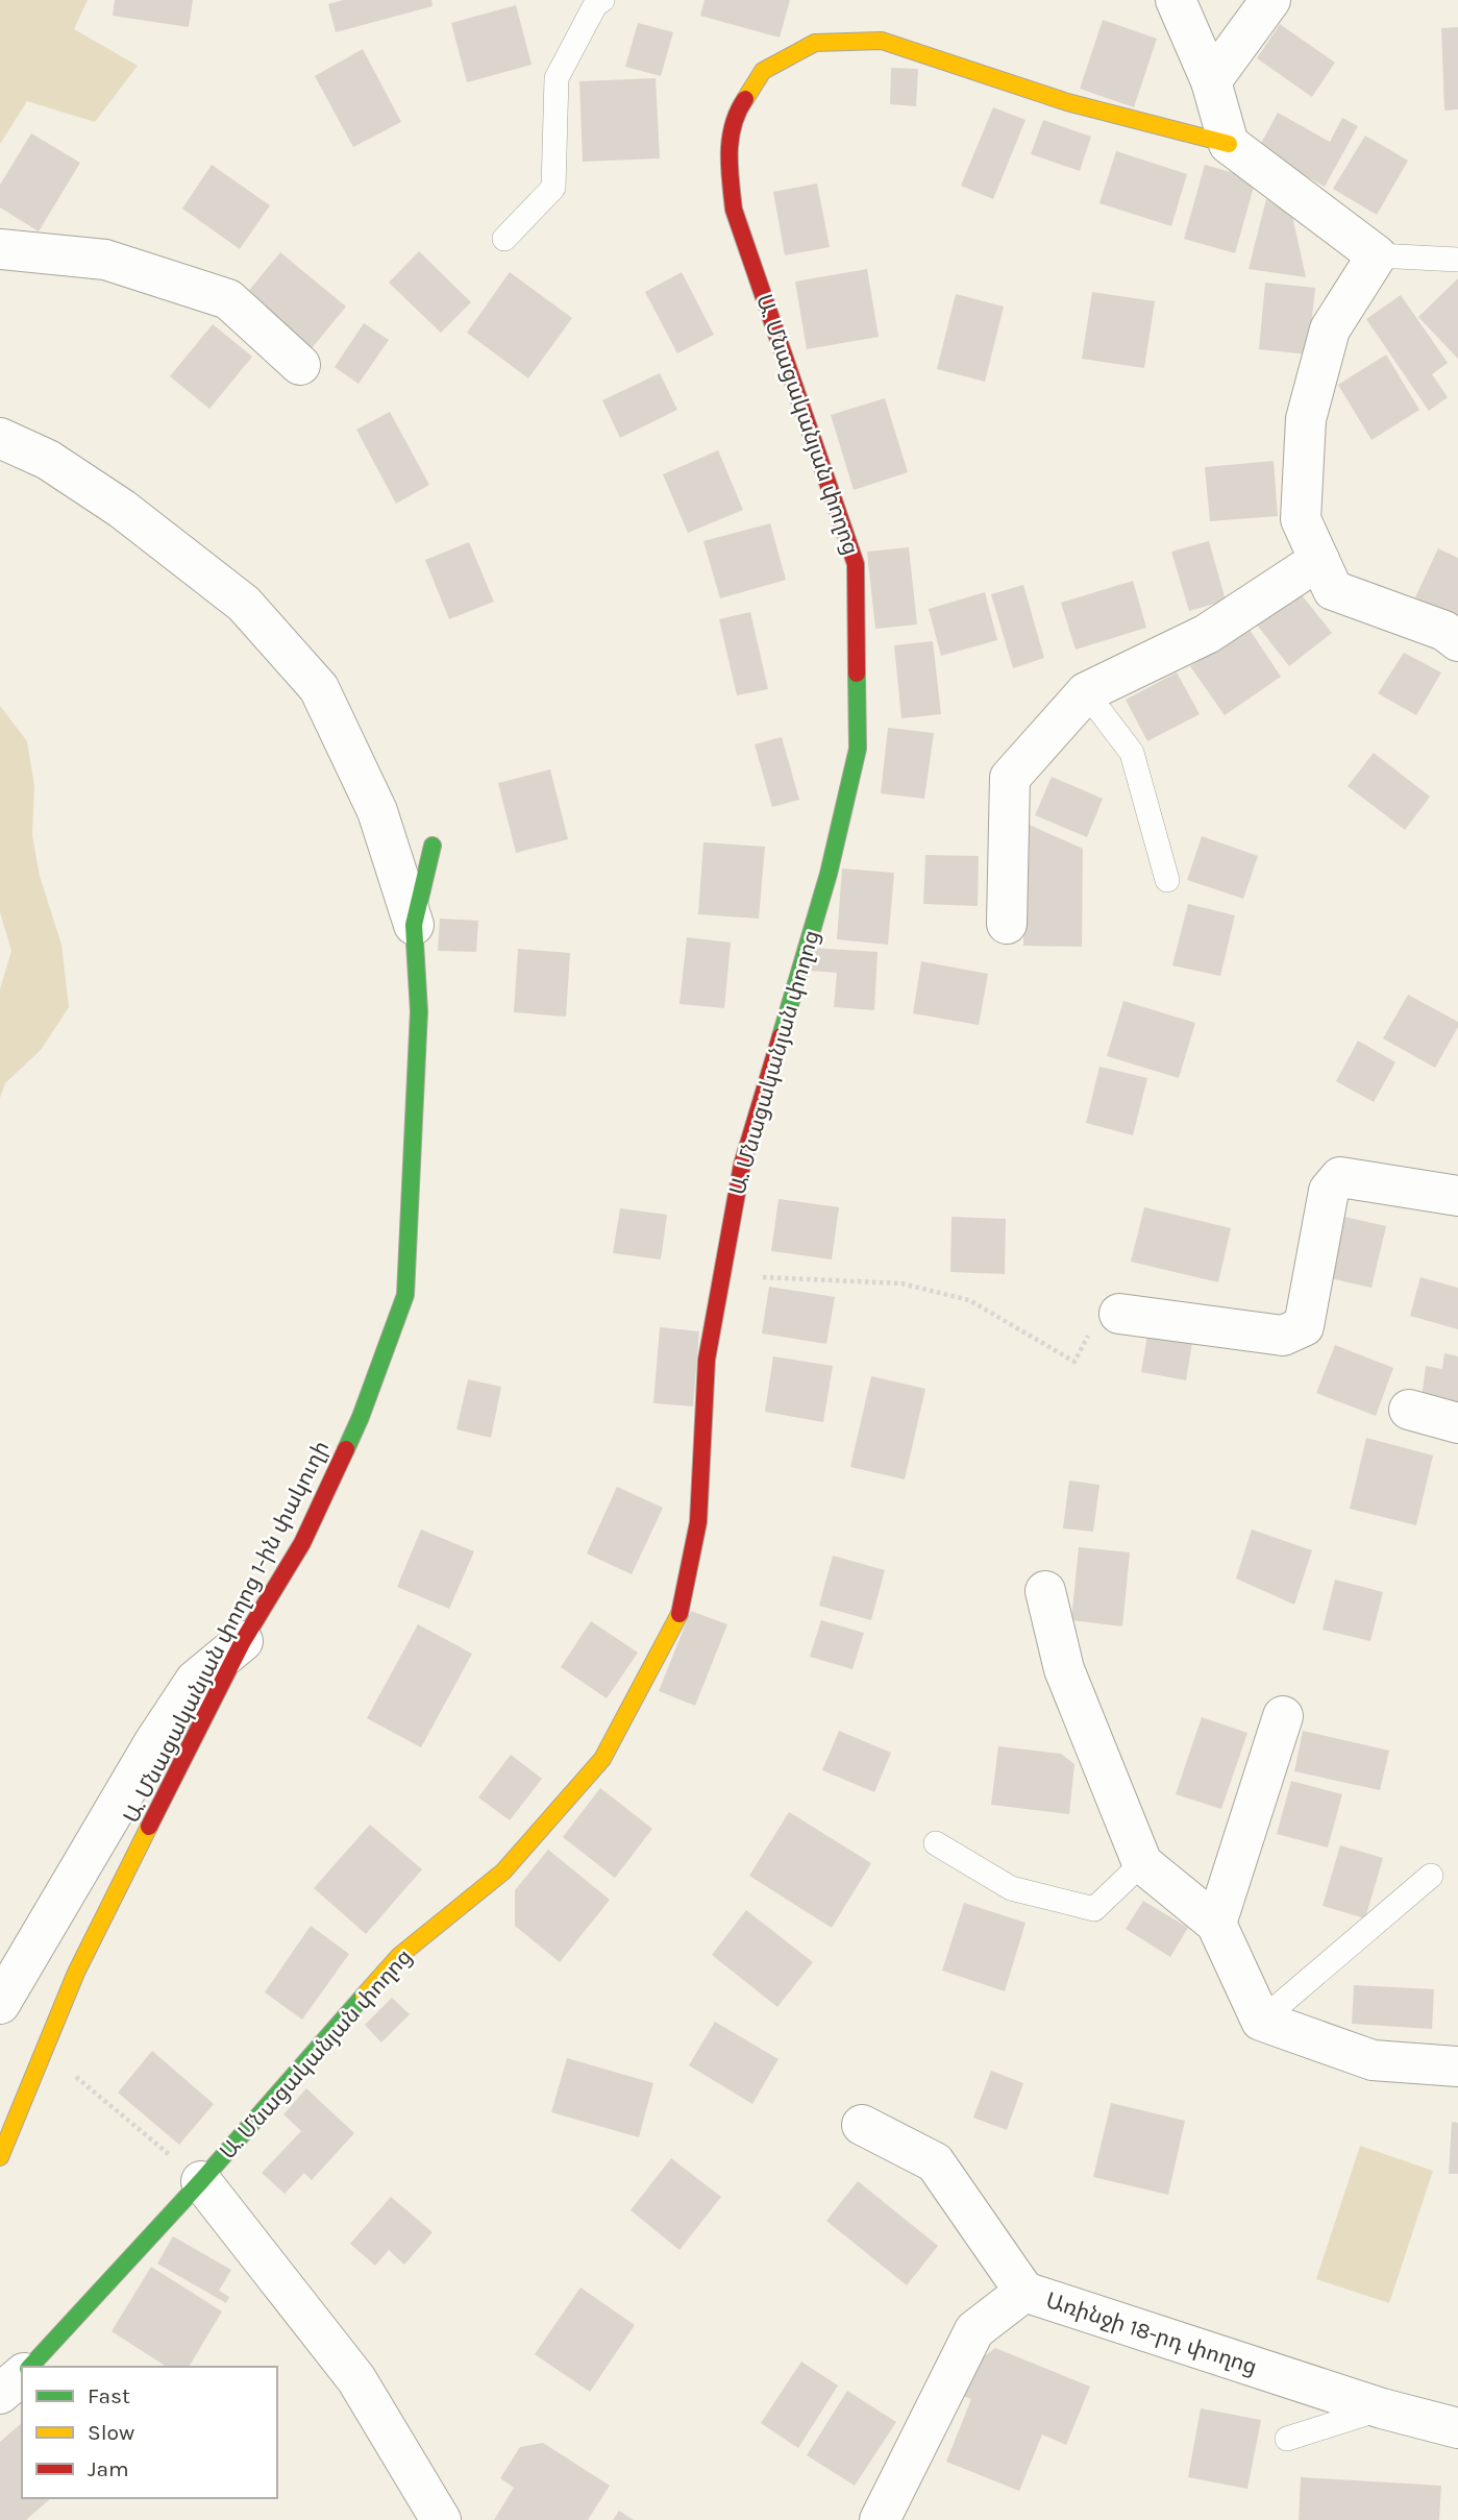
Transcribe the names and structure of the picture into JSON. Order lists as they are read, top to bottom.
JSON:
{
  "streets": {
    "street": ["Ա. Մնացականյան փողոց", "Ա. Մնացականյան փողոց 1-ին փակուղի", "Առինջի 18-րդ փողոց"]
  },
  "legend": ["Fast", "Slow", "Jam"]
}
